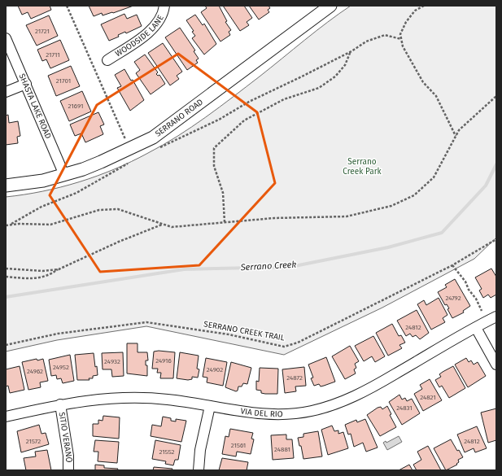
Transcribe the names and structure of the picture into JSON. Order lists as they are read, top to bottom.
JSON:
{
  "streets": {
    "street": [
      "WOODSIDE LANE",
      "SHASTA LAKE ROAD",
      "SERRANO ROAD",
      "VIA DEL RIO",
      "SITIO VERANO"
    ],
    "path": ["SERRANO CREEK TRAIL"]
  },
  "crossings": [
    ["SHASTA LAKE ROAD", "SERRANO ROAD"],
    ["VIA DEL RIO", "SITIO VERANO"]
  ],
  "water": ["Serrano Creek"],
  "parks": ["Serrano Creek Park"],
  "house_numbers": [
    "21721",
    "21711",
    "21701",
    "21691",
    "24792",
    "24812",
    "24916",
    "24932",
    "24952",
    "24902",
    "24962",
    "24872",
    "24821",
    "24831",
    "21572",
    "24812",
    "21561",
    "24881",
    "21552"
  ]
}
